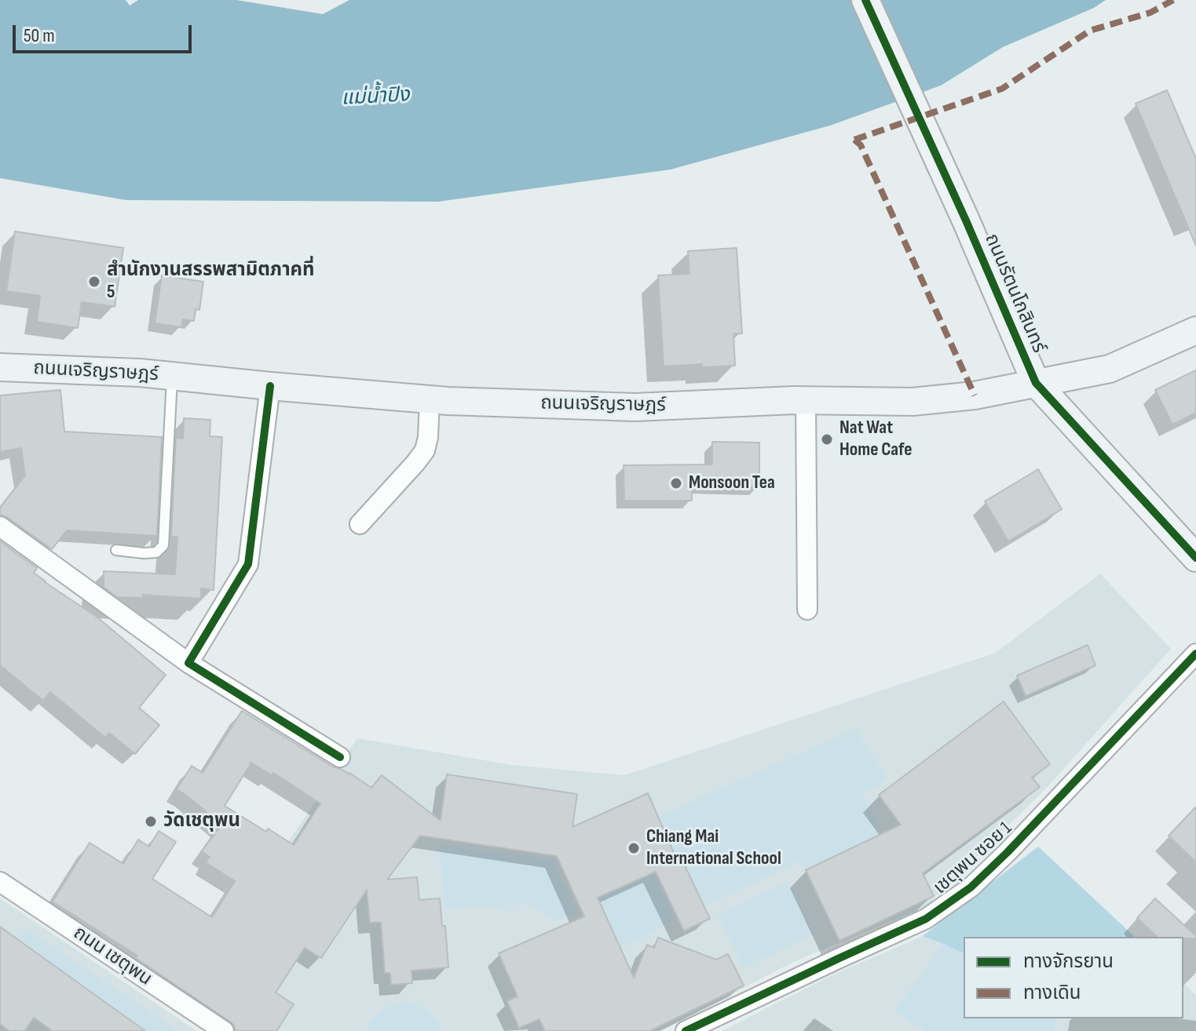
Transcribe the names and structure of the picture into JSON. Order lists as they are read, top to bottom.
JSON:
{
  "streets": {
    "main road": ["ถนนรัตนโกสินทร์", "ถนนเจริญราษฎร์"],
    "street": ["เชตุพน ซอย 1", "ถนน เชตุพน"]
  },
  "crossings": [
    ["ถนนรัตนโกสินทร์", "ถนนเจริญราษฎร์"]
  ],
  "water": ["แม่น้ำปิง"],
  "places": [
    "สำนักงานสรรพสามิตภาคที่ 5",
    "Nat Wat Home Cafe",
    "Monsoon Tea",
    "วัดเชตุพน",
    "Chiang Mai International School"
  ],
  "legend": ["ทางจักรยาน", "ทางเดิน"],
  "scale_bar": "50 m"
}
